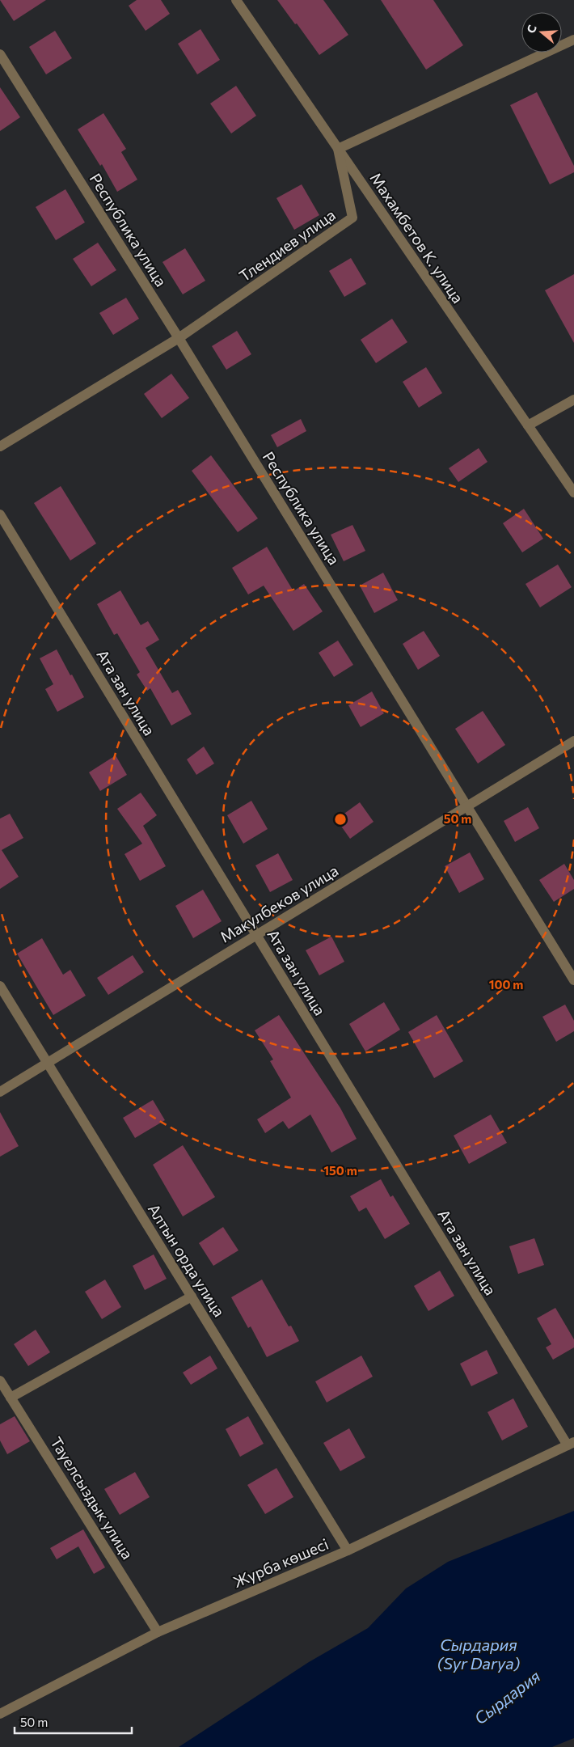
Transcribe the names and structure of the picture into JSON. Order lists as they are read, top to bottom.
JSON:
{
  "streets": {
    "street": [
      "Республика улица",
      "Махамбетов К. улица",
      "Тлендиев улица",
      "Ата зан улица",
      "Макулбеков улица",
      "Алтын орда улица",
      "Тауелсыздык улица",
      "Журба көшесі"
    ]
  },
  "crossings": [
    ["Республика улица", "Тлендиев улица"],
    ["Республика улица", "Макулбеков улица"],
    ["Махамбетов К. улица", "Тлендиев улица"],
    ["Ата зан улица", "Макулбеков улица"],
    ["Ата зан улица", "Журба көшесі"],
    ["Макулбеков улица", "Алтын орда улица"],
    ["Алтын орда улица", "Журба көшесі"],
    ["Тауелсыздык улица", "Журба көшесі"]
  ],
  "water": ["Сырдария (Syr Darya)", "Сырдария"],
  "scale_bar": "50 m",
  "north": "left",
  "rings": ["50 m", "100 m", "150 m"]
}
